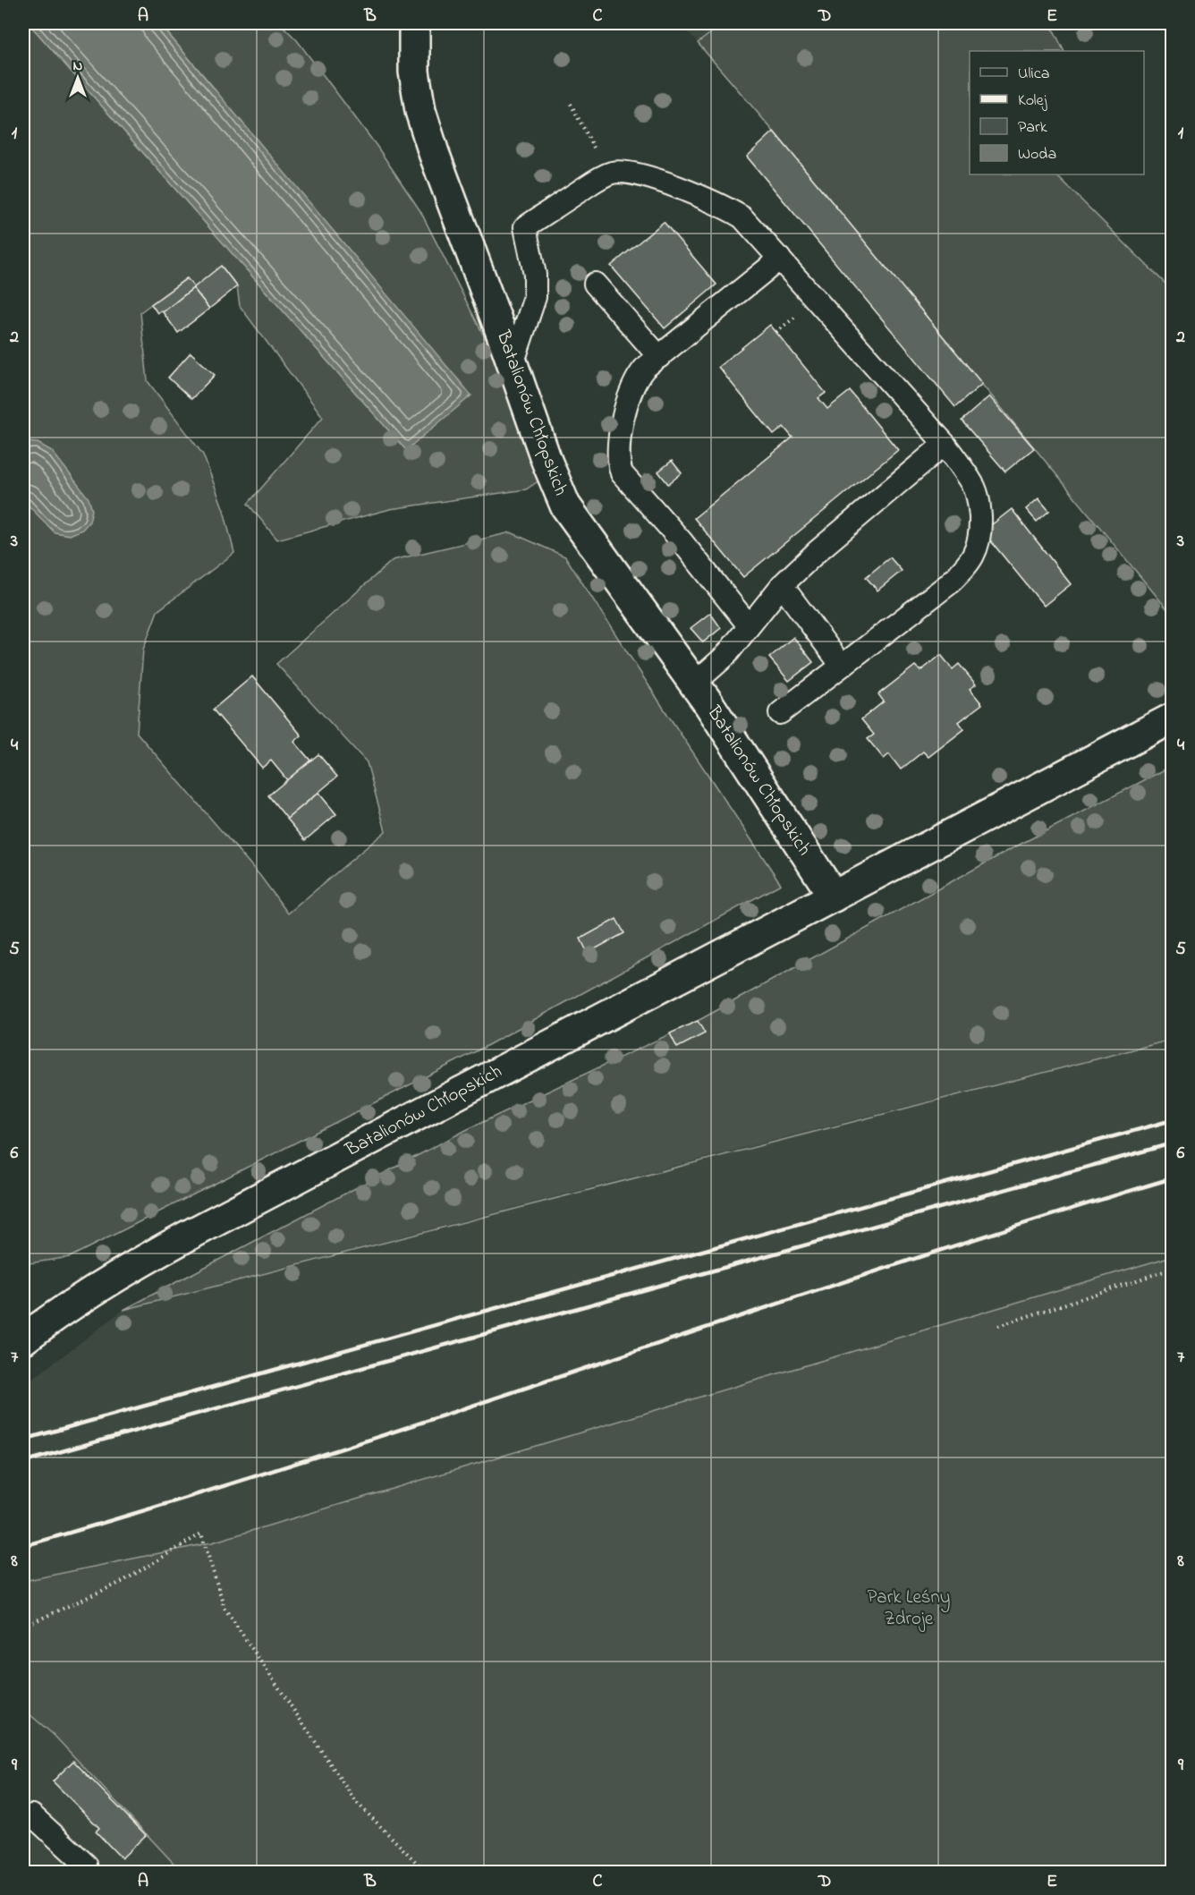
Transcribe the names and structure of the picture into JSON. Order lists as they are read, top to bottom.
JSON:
{
  "streets": {
    "street": ["Batalionów Chłopskich"]
  },
  "parks": ["Park Leśny Zdroje"],
  "legend": [
    "Ulica",
    "Kolej",
    "Park",
    "Woda"
  ],
  "north": "top",
  "grid": {
    "columns": [
      "A",
      "B",
      "C",
      "D",
      "E"
    ],
    "rows": [
      "1",
      "2",
      "3",
      "4",
      "5",
      "6",
      "7",
      "8",
      "9"
    ]
  }
}
